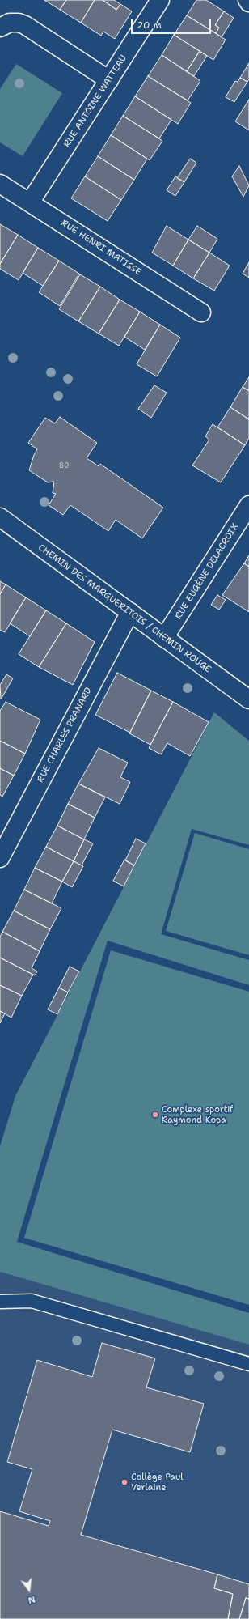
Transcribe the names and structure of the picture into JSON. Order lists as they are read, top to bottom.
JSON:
{
  "streets": {
    "street": [
      "RUE ANTOINE WATTEAU",
      "RUE HENRI MATISSE",
      "RUE EUGÈNE DELACROIX",
      "CHEMIN DES MARGUERITOIS / CHEMIN ROUGE",
      "RUE CHARLES PRANARD"
    ]
  },
  "crossings": [
    ["RUE ANTOINE WATTEAU", "RUE HENRI MATISSE"],
    ["RUE EUGÈNE DELACROIX", "CHEMIN DES MARGUERITOIS / CHEMIN ROUGE"],
    ["CHEMIN DES MARGUERITOIS / CHEMIN ROUGE", "RUE CHARLES PRANARD"]
  ],
  "places": ["Complexe sportif Raymond Kopa", "Collège Paul Verlaine"],
  "house_numbers": ["80"],
  "scale_bar": "20 m",
  "north": "bottom"
}
